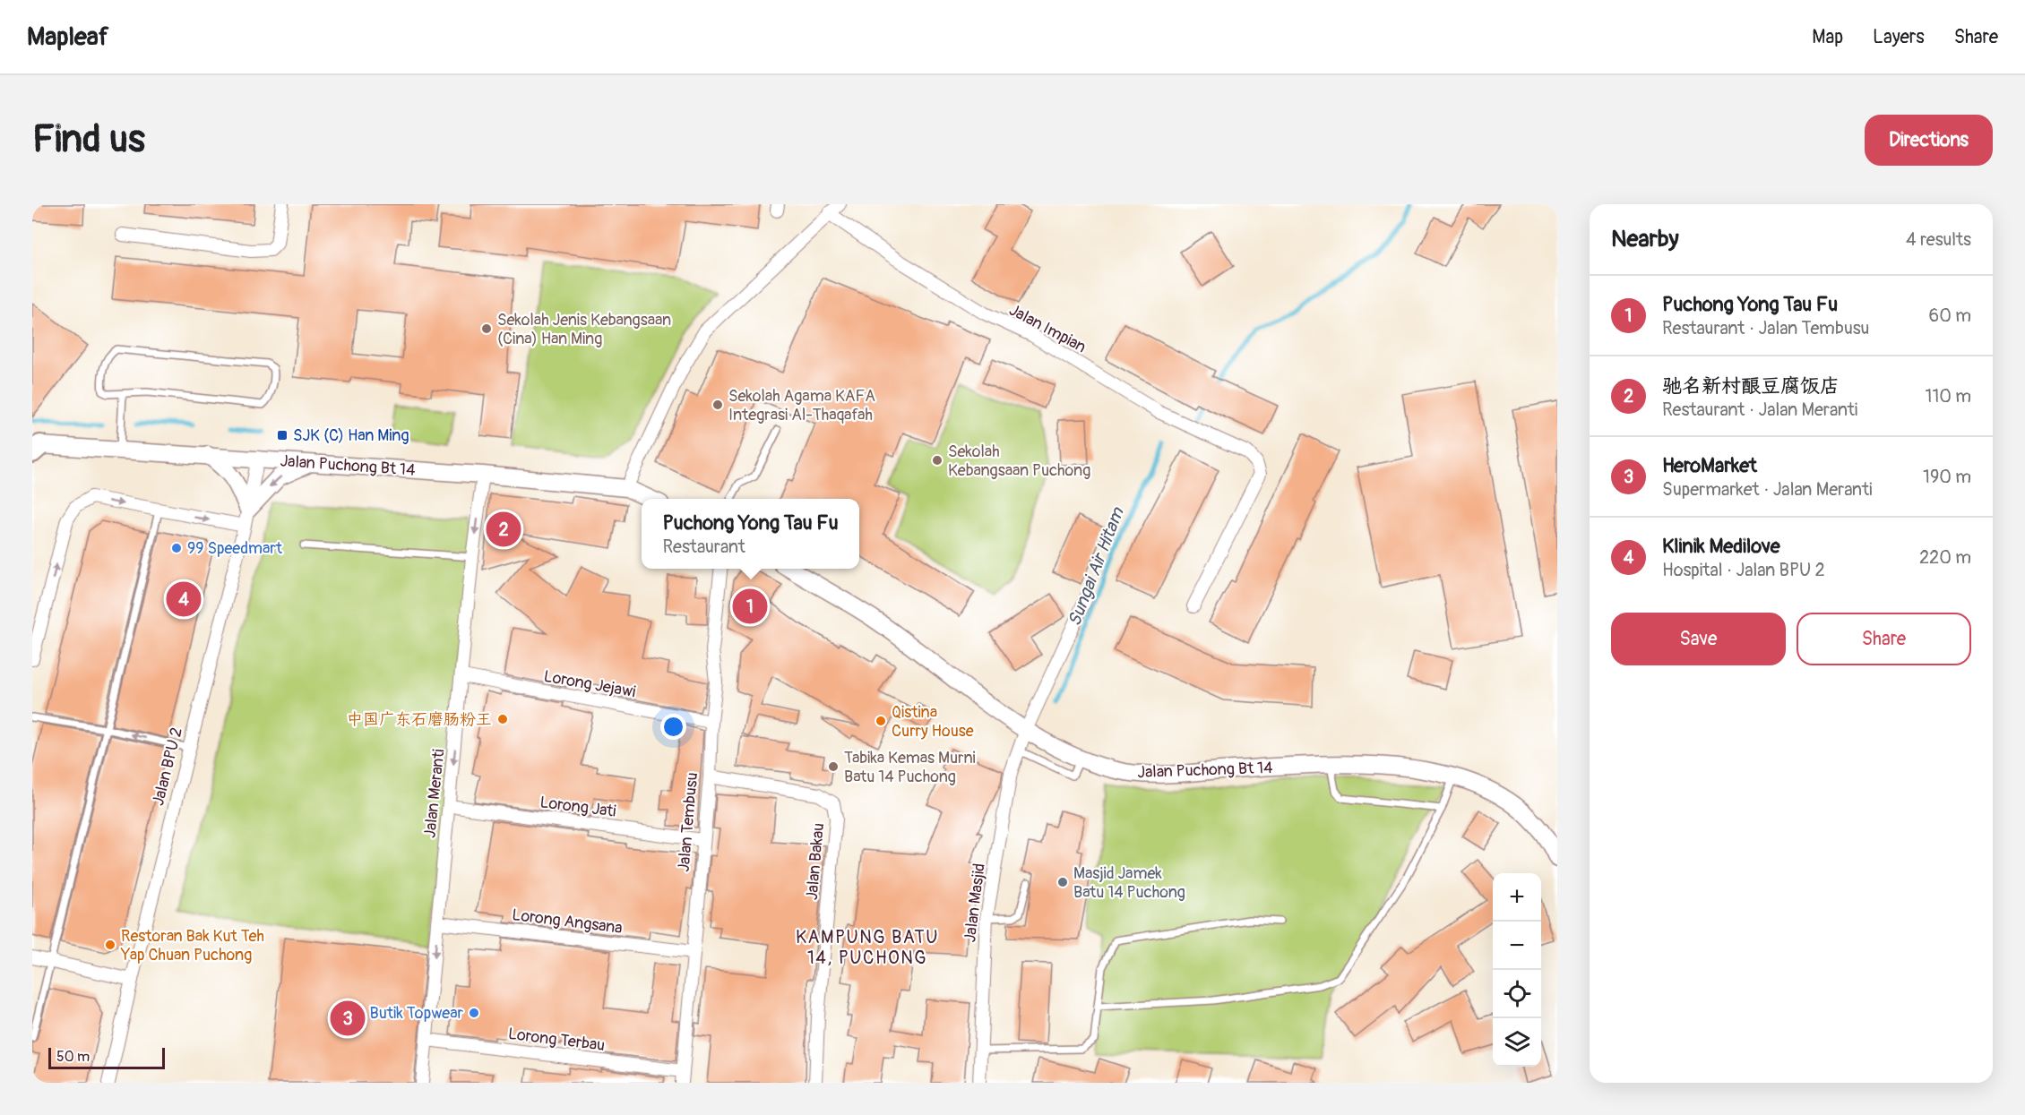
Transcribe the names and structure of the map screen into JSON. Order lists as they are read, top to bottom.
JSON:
{
  "streets": {
    "street": [
      "Jalan Impian",
      "Jalan Puchong Bt 14",
      "Lorong Jejawi",
      "Jalan BPU 2",
      "Jalan Meranti",
      "Lorong Jati",
      "Jalan Tembusu",
      "Jalan Bakau",
      "Jalan Masjid",
      "Lorong Angsana",
      "Lorong Terbau"
    ]
  },
  "crossings": [
    ["Jalan Puchong Bt 14", "Jalan BPU 2"],
    ["Jalan Puchong Bt 14", "Jalan Meranti"],
    ["Jalan Puchong Bt 14", "Jalan Masjid"],
    ["Lorong Jejawi", "Jalan Meranti"],
    ["Lorong Jejawi", "Jalan Tembusu"],
    ["Jalan Meranti", "Lorong Jati"],
    ["Jalan Meranti", "Lorong Angsana"],
    ["Jalan Meranti", "Lorong Terbau"],
    ["Lorong Jati", "Jalan Tembusu"],
    ["Jalan Tembusu", "Jalan Bakau"],
    ["Jalan Tembusu", "Lorong Angsana"],
    ["Jalan Tembusu", "Lorong Terbau"]
  ],
  "one_way": ["Jalan Meranti"],
  "districts": ["KAMPUNG BATU 14, PUCHONG"],
  "water": ["Sungai Air Hitam"],
  "places": {
    "other": [
      "Sekolah Jenis Kebangsaan (Cina) Han Ming",
      "Sekolah Agama KAFA Integrasi Al-Thaqafah",
      "Sekolah Kebangsaan Puchong",
      "99 Speedmart",
      "中国广东石磨肠粉王",
      "Qistina Curry House",
      "Tabika Kemas Murni Batu 14 Puchong",
      "Masjid Jamek Batu 14 Puchong",
      "Restoran Bak Kut Teh Yap Chuan Puchong",
      "Butik Topwear"
    ],
    "transit": ["SJK (C) Han Ming"]
  },
  "scale_bar": "50 m",
  "page": {
    "header": "Mapleaf",
    "nav": ["Map", "Layers", "Share"],
    "buttons": [
      "Directions",
      ["Save", "Share"]
    ],
    "title": "Find us",
    "heading": ["Nearby", "4 results"],
    "list": [
      {
        "mark": "1",
        "name": "Puchong Yong Tau Fu",
        "note": "Restaurant · Jalan Tembusu",
        "value": "60 m"
      },
      {
        "mark": "2",
        "name": "驰名新村酿豆腐饭店",
        "note": "Restaurant · Jalan Meranti",
        "value": "110 m"
      },
      {
        "mark": "3",
        "name": "HeroMarket",
        "note": "Supermarket · Jalan Meranti",
        "value": "190 m"
      },
      {
        "mark": "4",
        "name": "Klinik Medilove",
        "note": "Hospital · Jalan BPU 2",
        "value": "220 m"
      }
    ],
    "popup": ["Puchong Yong Tau Fu", "Restaurant"],
    "pins": [
      "2",
      "4",
      "1",
      "3"
    ],
    "map_buttons": ["+", "−"],
    "scale": "50 m"
  }
}
